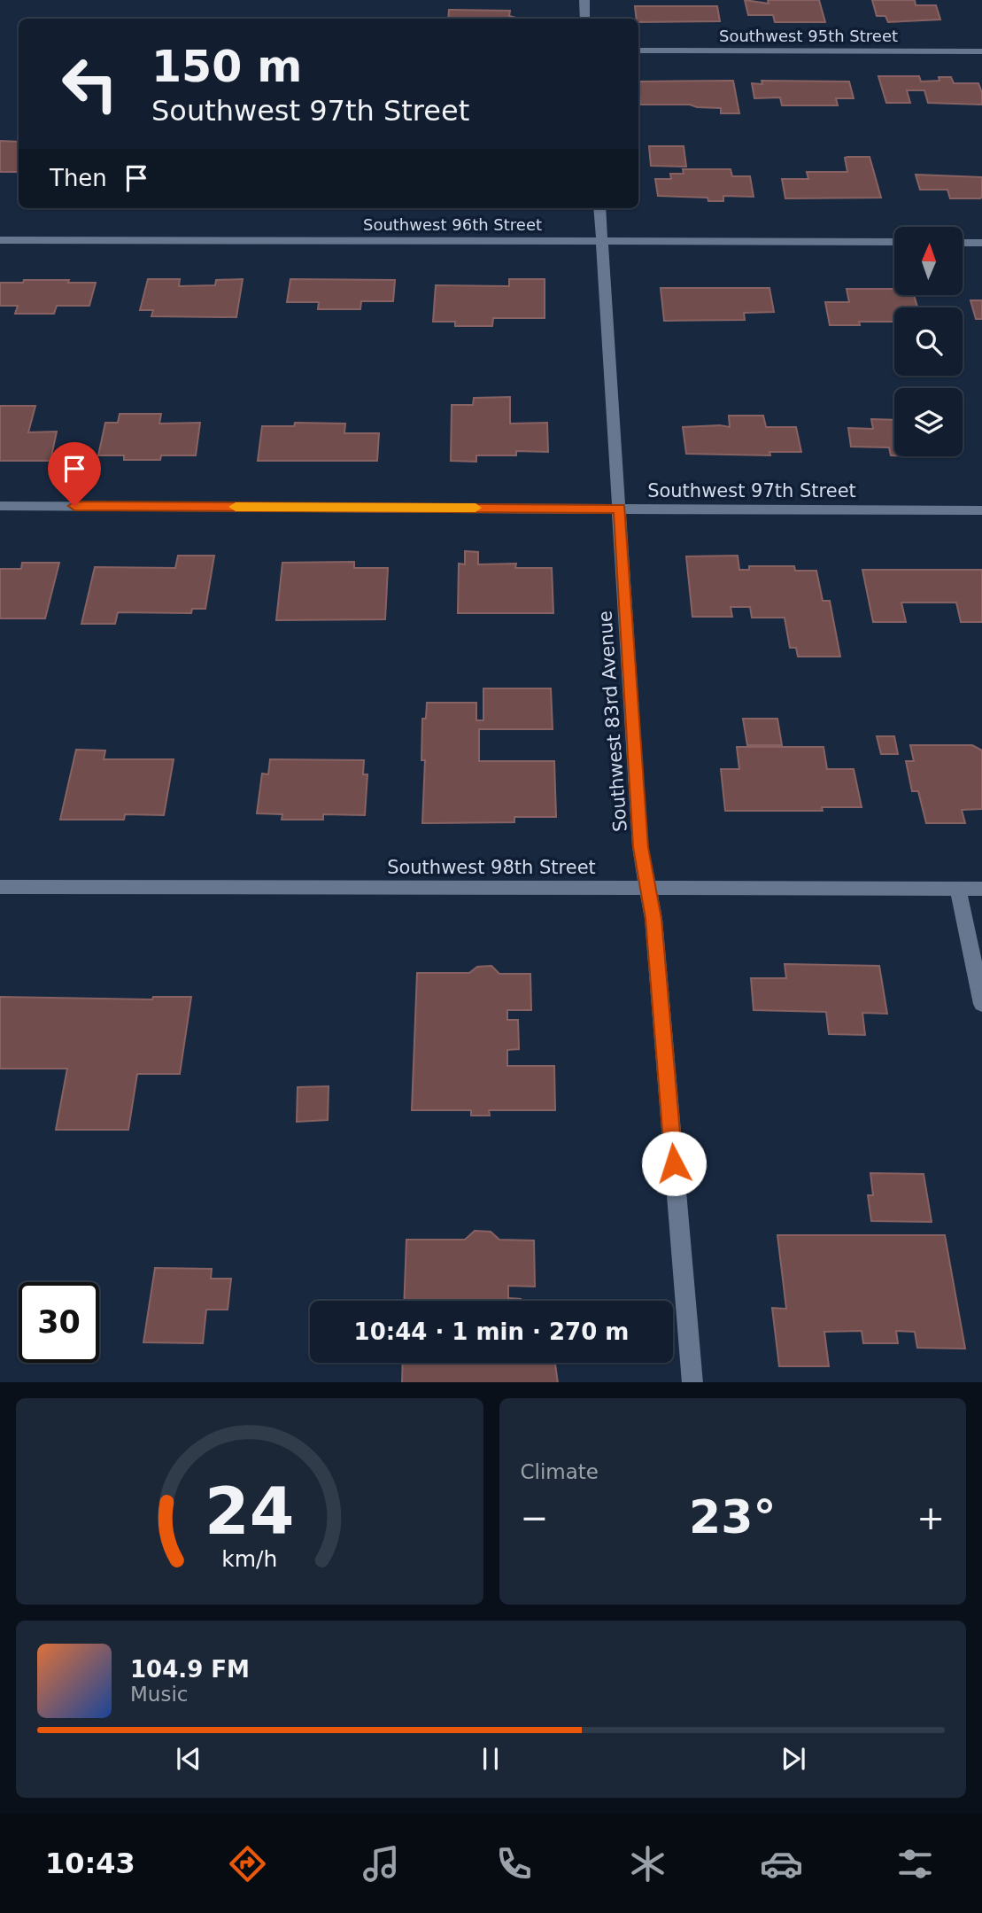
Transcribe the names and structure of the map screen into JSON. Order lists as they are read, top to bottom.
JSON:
{
  "streets": {
    "street": [
      "Southwest 95th Street",
      "Southwest 96th Street",
      "Southwest 97th Street",
      "Southwest 83rd Avenue",
      "Southwest 98th Street"
    ]
  },
  "crossings": [
    ["Southwest 96th Street", "Southwest 83rd Avenue"],
    ["Southwest 97th Street", "Southwest 83rd Avenue"],
    ["Southwest 83rd Avenue", "Southwest 98th Street"]
  ],
  "north": "top",
  "page": {
    "turn": ["150 m", "Southwest 97th Street"],
    "then": "Then",
    "limit": "30",
    "trip": "10:44 · 1 min · 270 m",
    "tile": "Climate",
    "heat": ["−", "23°", "+"],
    "song": ["104.9 FM", "Music"],
    "tabs": "10:43",
    "gauge": ["24", "km/h"]
  }
}
